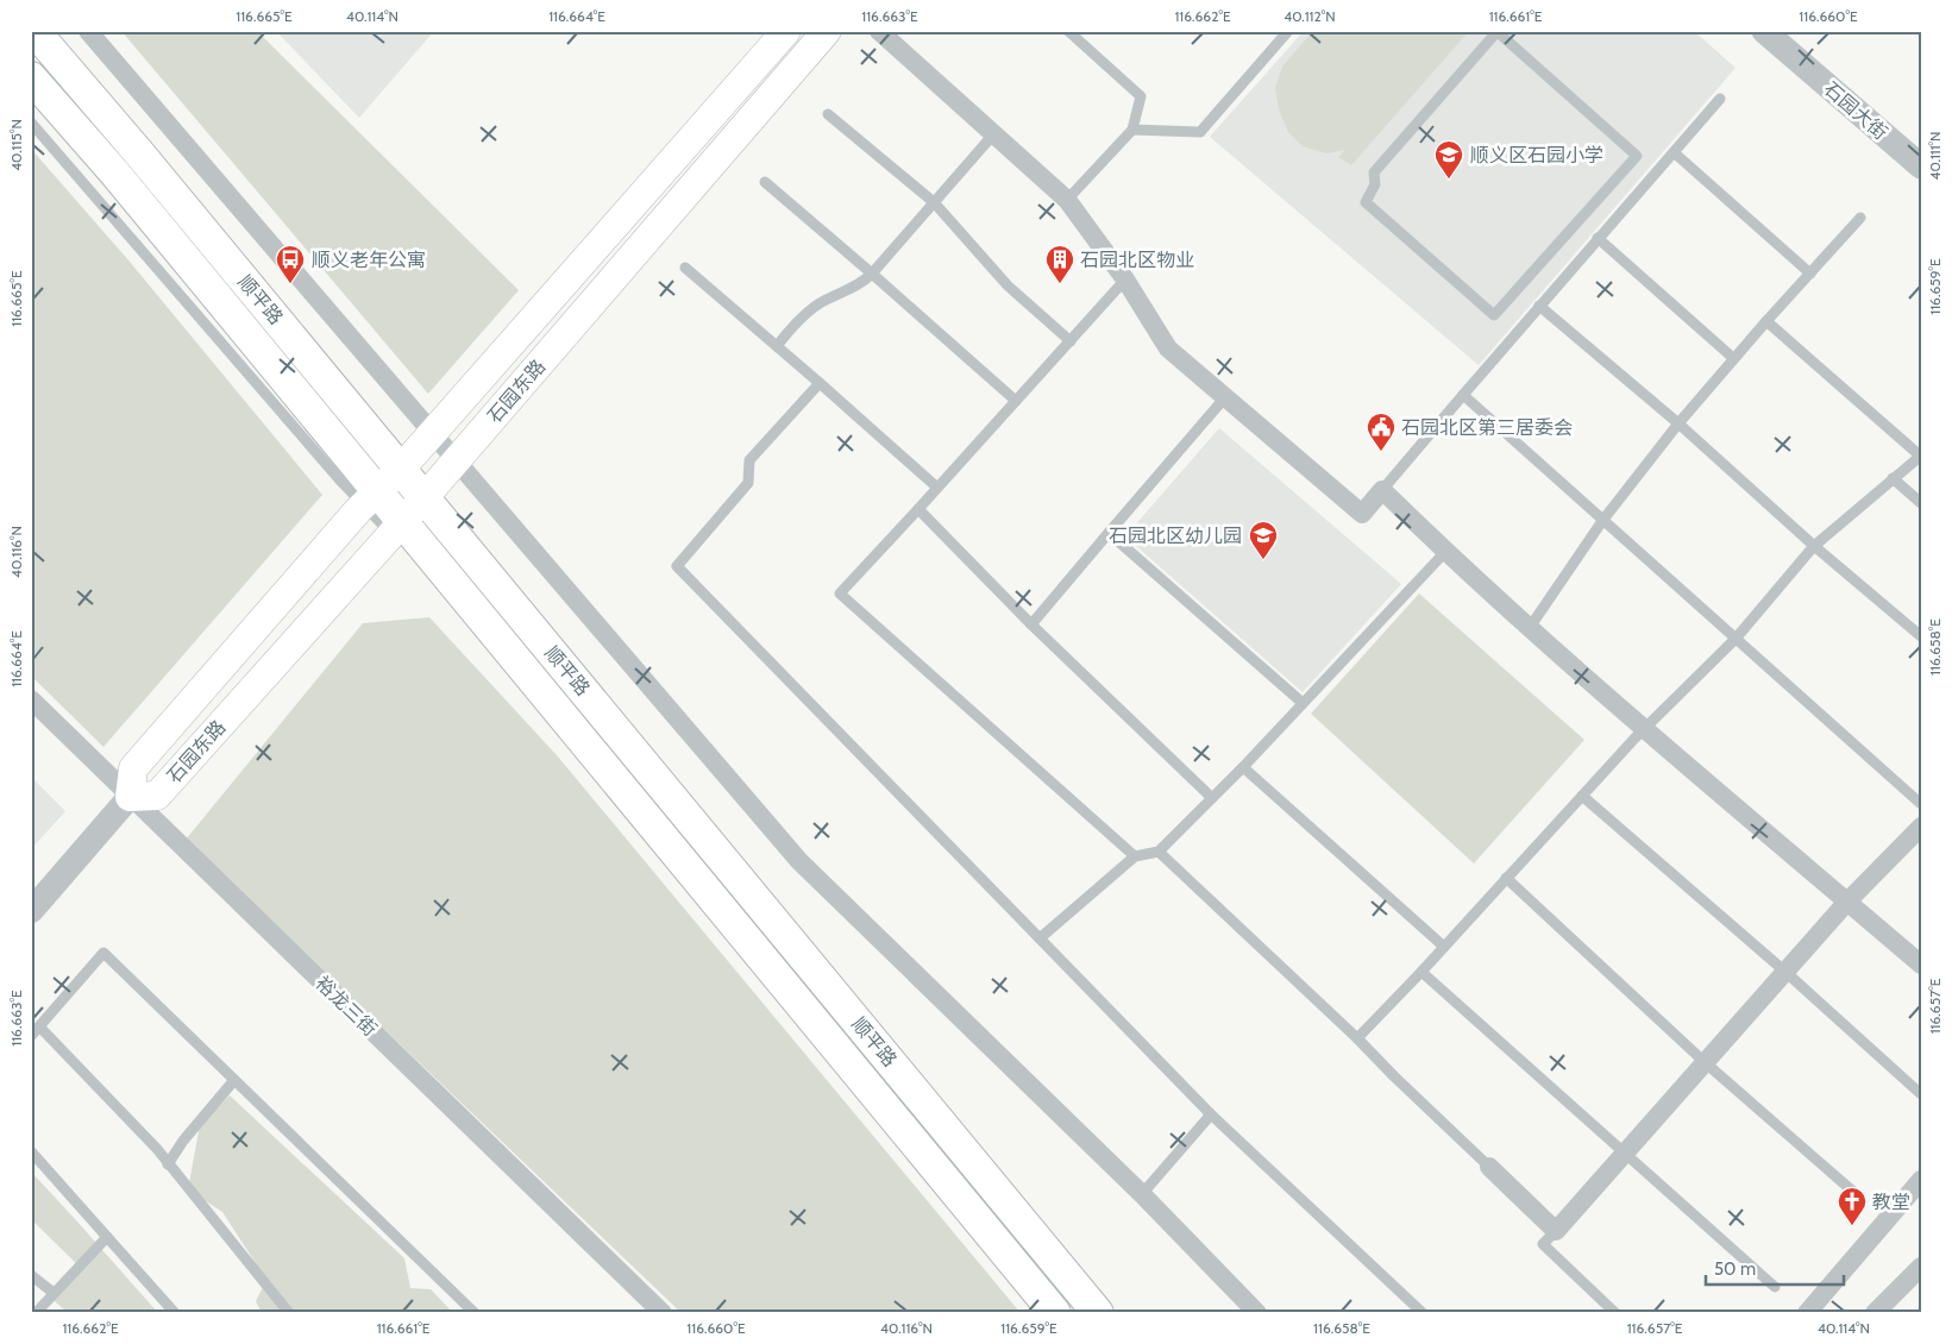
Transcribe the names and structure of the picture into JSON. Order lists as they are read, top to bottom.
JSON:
{
  "streets": {
    "main road": ["顺平路", "石园东路"],
    "street": ["石园大街", "裕龙三街"]
  },
  "crossings": [
    ["顺平路", "石园东路"],
    ["石园东路", "裕龙三街"]
  ],
  "places": {
    "school or university": ["顺义区石园小学", "石园北区幼儿园"],
    "bus stop": ["顺义老年公寓"],
    "building": ["石园北区物业"],
    "public building": ["石园北区第三居委会"],
    "church": ["教堂"]
  },
  "scale_bar": "50 m",
  "coordinates": [
    "116.665°E",
    "40.114°N",
    "116.664°E",
    "116.663°E",
    "116.662°E",
    "40.112°N",
    "116.661°E",
    "116.660°E",
    "40.115°N",
    "40.111°N",
    "116.659°E",
    "40.116°N",
    "116.658°E",
    "116.657°E"
  ]
}
